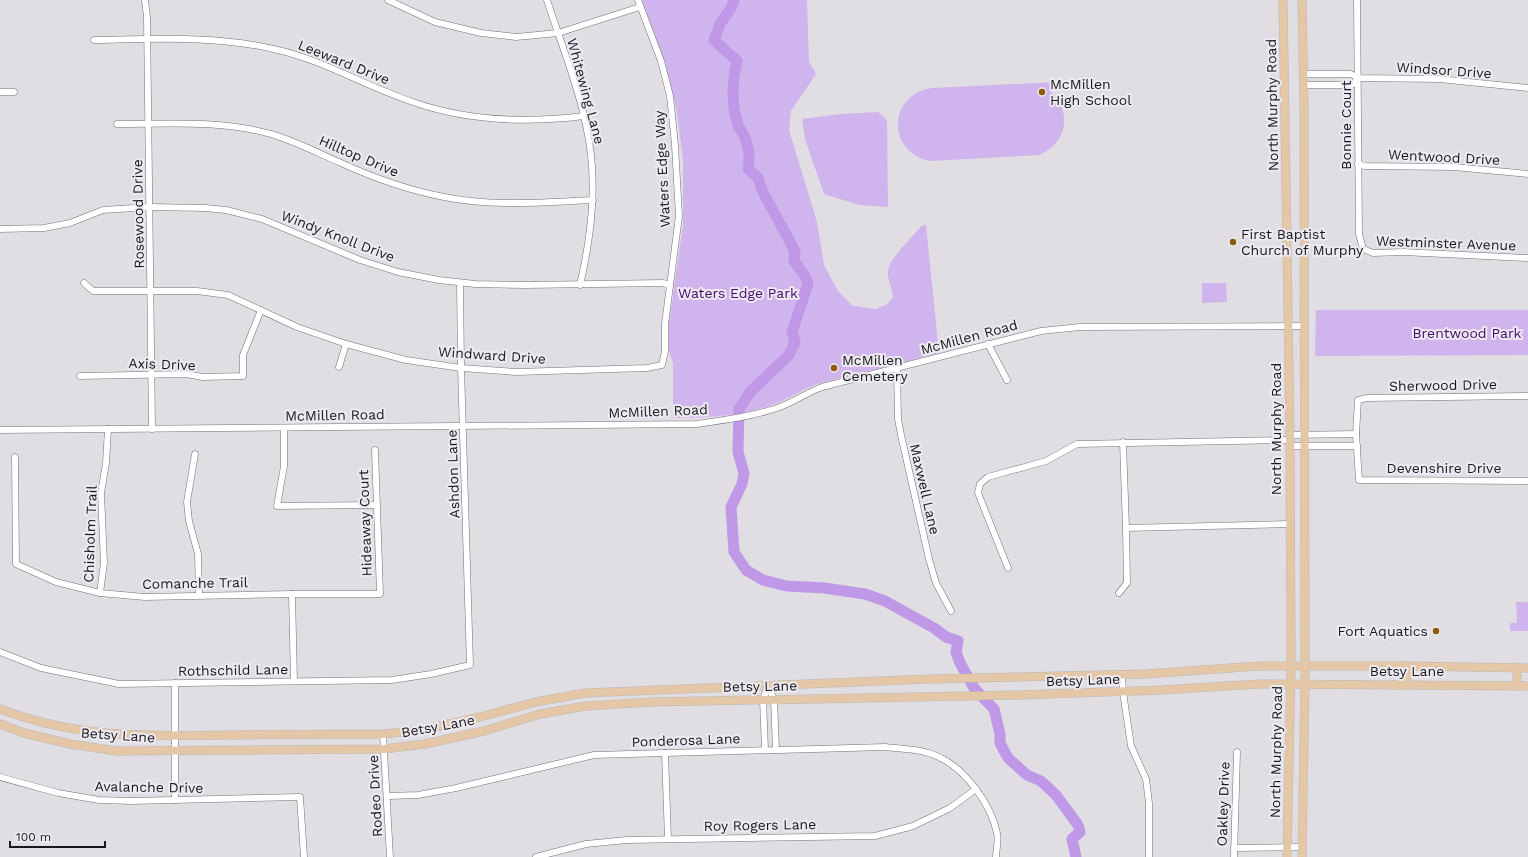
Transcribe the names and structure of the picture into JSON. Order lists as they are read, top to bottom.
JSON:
{
  "streets": {
    "main road": ["North Murphy Road", "Betsy Lane"],
    "street": [
      "Leeward Drive",
      "Windsor Drive",
      "Whitewing Lane",
      "Bonnie Court",
      "Hilltop Drive",
      "Wentwood Drive",
      "Waters Edge Way",
      "Rosewood Drive",
      "Windy Knoll Drive",
      "Westminster Avenue",
      "McMillen Road",
      "Windward Drive",
      "Axis Drive",
      "Sherwood Drive",
      "Devenshire Drive",
      "Ashdon Lane",
      "Maxwell Lane",
      "Hideaway Court",
      "Chisholm Trail",
      "Comanche Trail",
      "Rothschild Lane",
      "Ponderosa Lane",
      "Avalanche Drive",
      "Rodeo Drive",
      "Oakley Drive",
      "Roy Rogers Lane"
    ]
  },
  "crossings": [
    ["Leeward Drive", "Whitewing Lane"],
    ["Leeward Drive", "Rosewood Drive"],
    ["Windsor Drive", "North Murphy Road"],
    ["Windsor Drive", "Bonnie Court"],
    ["Whitewing Lane", "Hilltop Drive"],
    ["Whitewing Lane", "Windy Knoll Drive"],
    ["North Murphy Road", "McMillen Road"],
    ["North Murphy Road", "Betsy Lane"],
    ["Bonnie Court", "Wentwood Drive"],
    ["Bonnie Court", "Westminster Avenue"],
    ["Hilltop Drive", "Rosewood Drive"],
    ["Waters Edge Way", "Windy Knoll Drive"],
    ["Waters Edge Way", "Windward Drive"],
    ["Rosewood Drive", "Windy Knoll Drive"],
    ["Rosewood Drive", "McMillen Road"],
    ["Rosewood Drive", "Windward Drive"],
    ["Rosewood Drive", "Axis Drive"],
    ["Windy Knoll Drive", "Ashdon Lane"],
    ["McMillen Road", "Ashdon Lane"],
    ["McMillen Road", "Maxwell Lane"],
    ["McMillen Road", "Chisholm Trail"],
    ["Windward Drive", "Axis Drive"],
    ["Windward Drive", "Ashdon Lane"],
    ["Ashdon Lane", "Rothschild Lane"],
    ["Hideaway Court", "Comanche Trail"],
    ["Chisholm Trail", "Comanche Trail"],
    ["Betsy Lane", "Rodeo Drive"],
    ["Ponderosa Lane", "Rodeo Drive"],
    ["Ponderosa Lane", "Roy Rogers Lane"]
  ],
  "parks": ["Waters Edge Park", "Brentwood Park"],
  "places": [
    "McMillen High School",
    "First Baptist Church of Murphy",
    "McMillen Cemetery",
    "Fort Aquatics"
  ],
  "scale_bar": "100 m"
}
